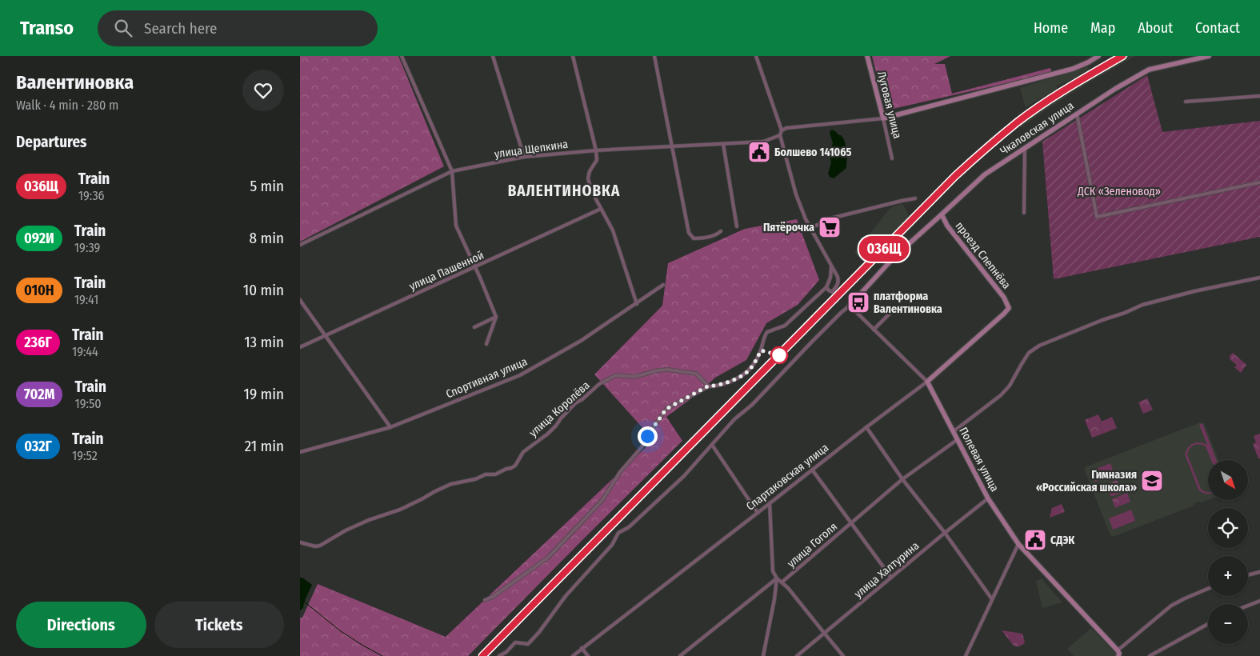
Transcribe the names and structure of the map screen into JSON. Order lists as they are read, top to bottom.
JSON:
{
  "streets": {
    "street": [
      "Луговая улица",
      "Чкаловская улица",
      "улица Щепкина",
      "проезд Слепнёва",
      "улица Пашенной",
      "Спортивная улица",
      "улица Королёва",
      "Полевая улица",
      "Спартаковская улица",
      "улица Гоголя",
      "улица Халтурина"
    ]
  },
  "crossings": [
    ["Чкаловская улица", "проезд Слепнёва"],
    ["проезд Слепнёва", "Спартаковская улица"],
    ["Полевая улица", "Спартаковская улица"],
    ["Полевая улица", "улица Гоголя"],
    ["Полевая улица", "улица Халтурина"]
  ],
  "districts": ["ВАЛЕНТИНОВКА"],
  "parks": ["ДСК «Зеленовод»"],
  "places": {
    "public building": ["Болшево 141065", "СДЭК"],
    "supermarket": ["Пятёрочка"],
    "bus stop": ["платформа Валентиновка"],
    "school or university": ["Гимназия «Российская школа»"]
  },
  "north": "bottom right",
  "page": {
    "header": "Transo",
    "search": "Search here",
    "nav": [
      "Home",
      "Map",
      "About",
      "Contact"
    ],
    "heading": [
      ["Валентиновка", "Walk · 4 min · 280 m"],
      "Departures"
    ],
    "on_map": "036Щ",
    "list": [
      {
        "mark": "036Щ",
        "name": "Train",
        "note": "19:36",
        "value": "5 min"
      },
      {
        "mark": "092И",
        "name": "Train",
        "note": "19:39",
        "value": "8 min"
      },
      {
        "mark": "010Н",
        "name": "Train",
        "note": "19:41",
        "value": "10 min"
      },
      {
        "mark": "236Г",
        "name": "Train",
        "note": "19:44",
        "value": "13 min"
      },
      {
        "mark": "702М",
        "name": "Train",
        "note": "19:50",
        "value": "19 min"
      },
      {
        "mark": "032Г",
        "name": "Train",
        "note": "19:52",
        "value": "21 min"
      }
    ],
    "map_buttons": ["+", "−"],
    "buttons": ["Directions", "Tickets"]
  }
}
